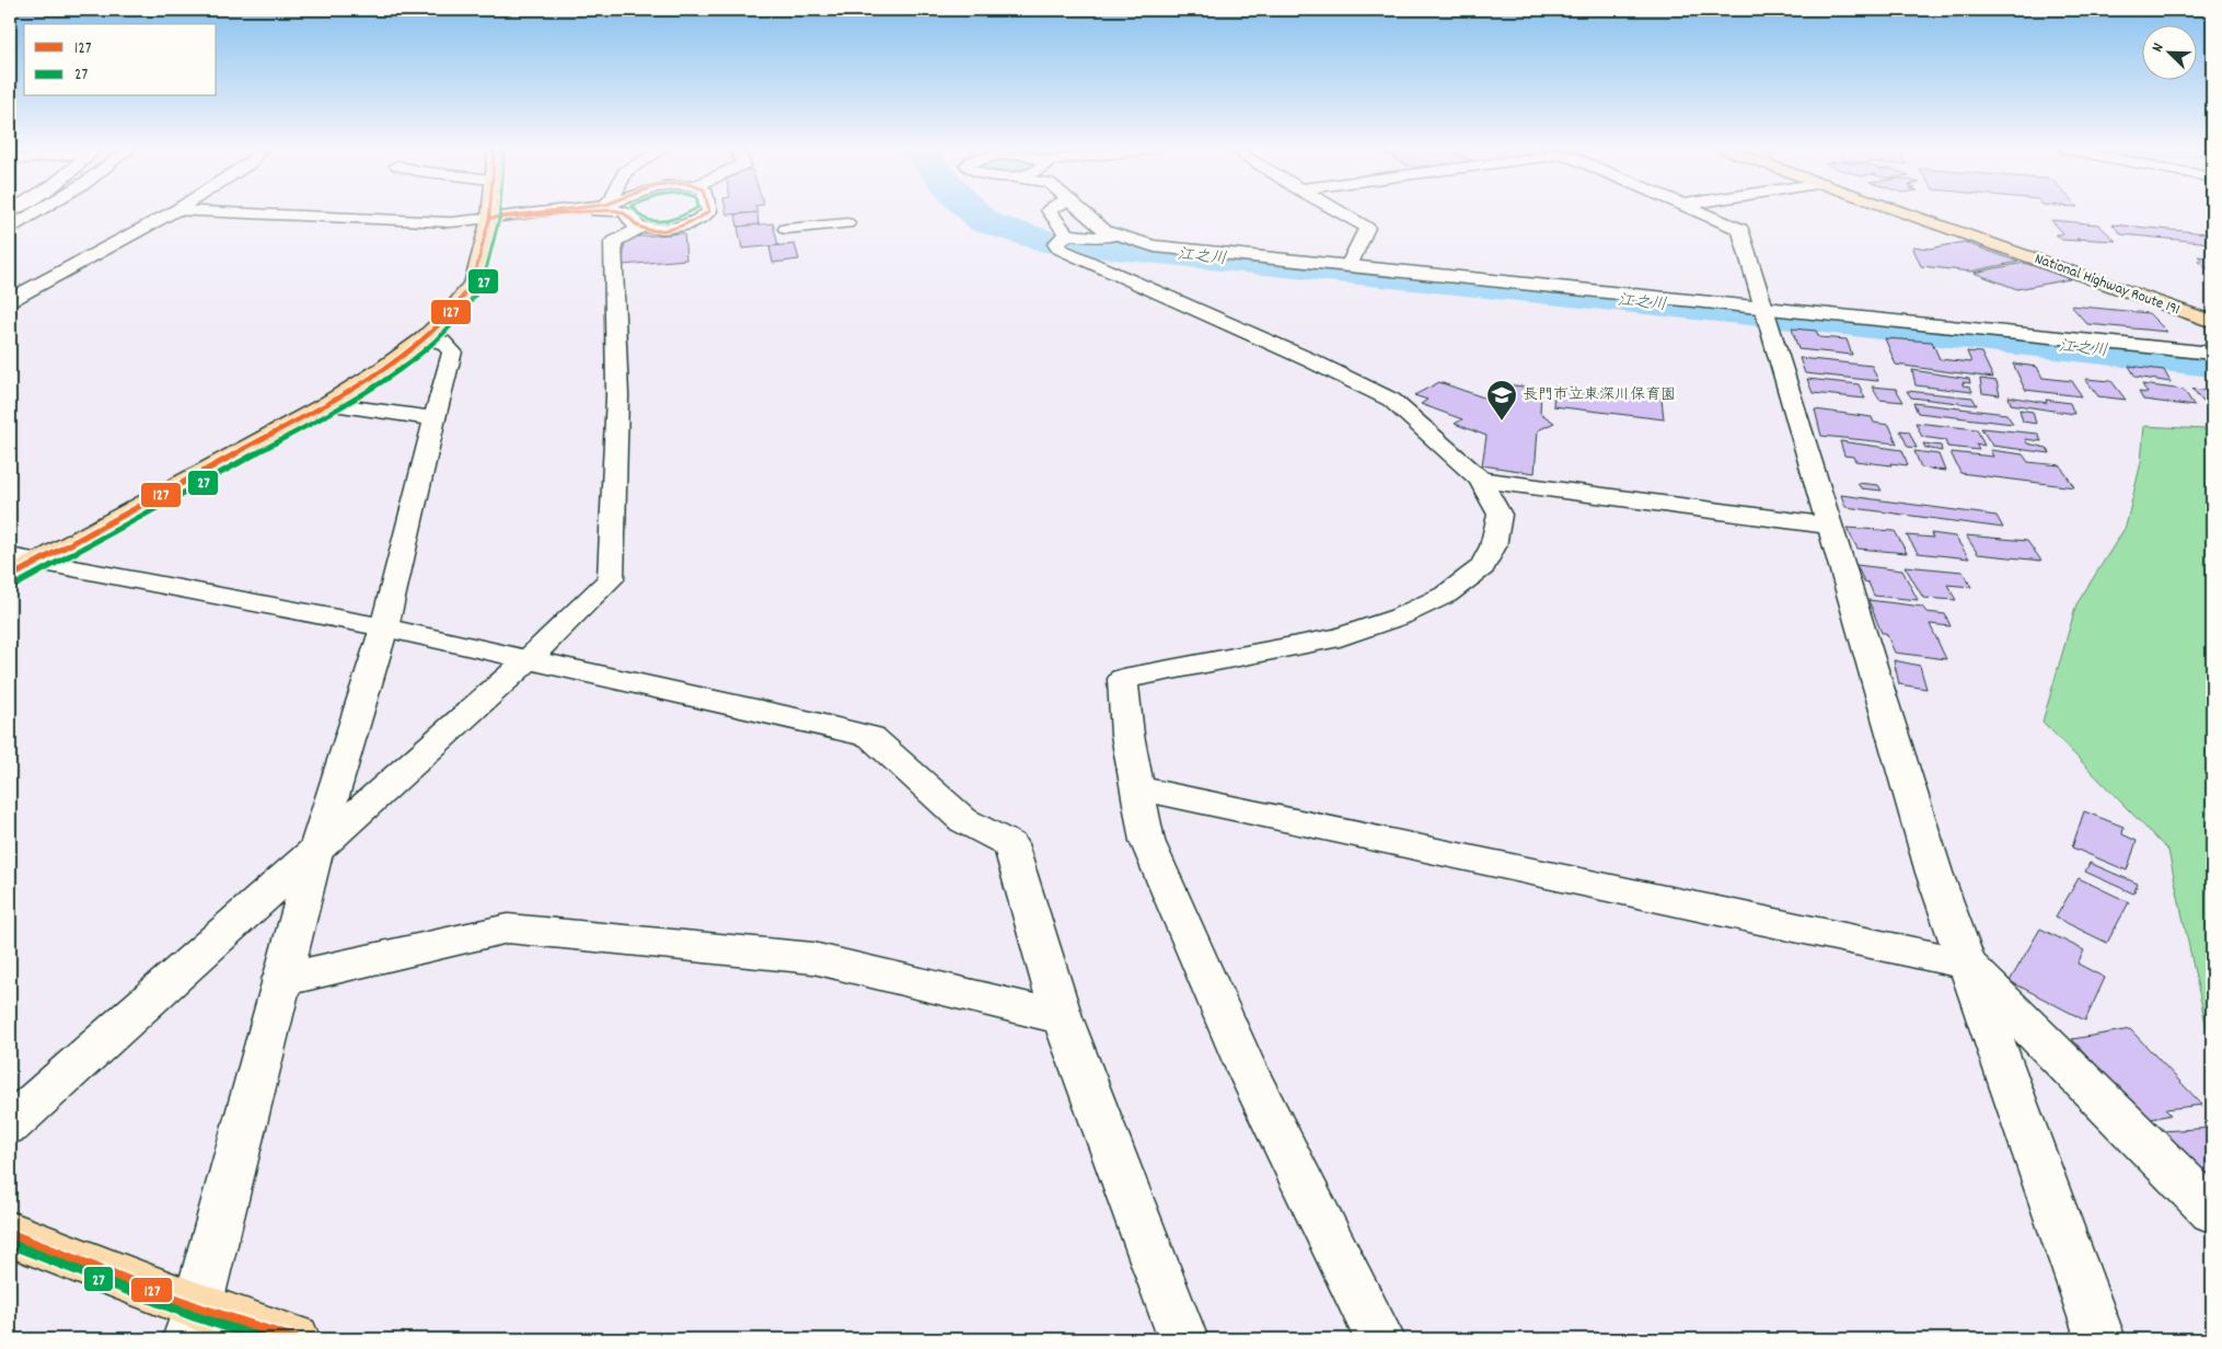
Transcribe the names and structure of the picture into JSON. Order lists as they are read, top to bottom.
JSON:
{
  "streets": {
    "main road": ["National Highway Route 191"]
  },
  "water": ["江之川"],
  "places": {
    "school or university": ["長門市立東深川保育園"]
  },
  "lines": ["transit line 127", "transit line 27"],
  "legend": ["127", "27"],
  "north": "top left"
}
